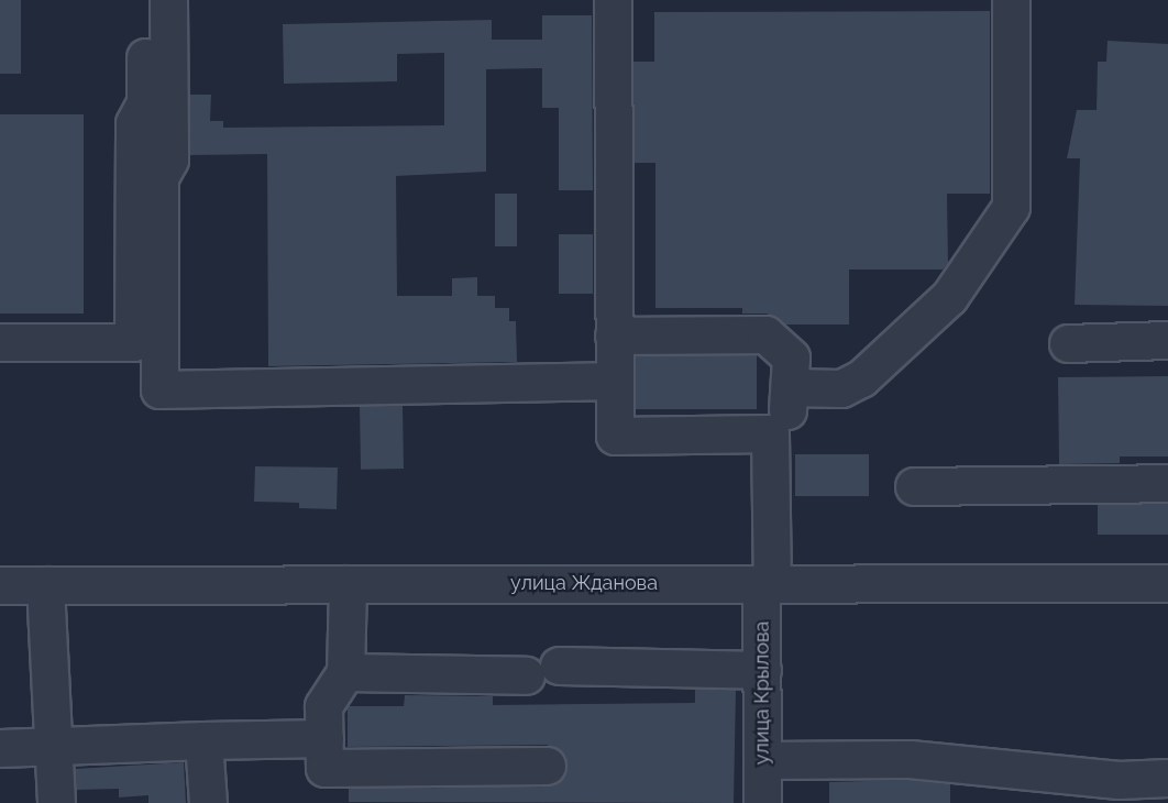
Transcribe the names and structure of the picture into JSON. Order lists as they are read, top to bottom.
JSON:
{
  "streets": {
    "street": ["улица Жданова", "улица Крылова"]
  },
  "crossings": [
    ["улица Жданова", "улица Крылова"]
  ]
}
